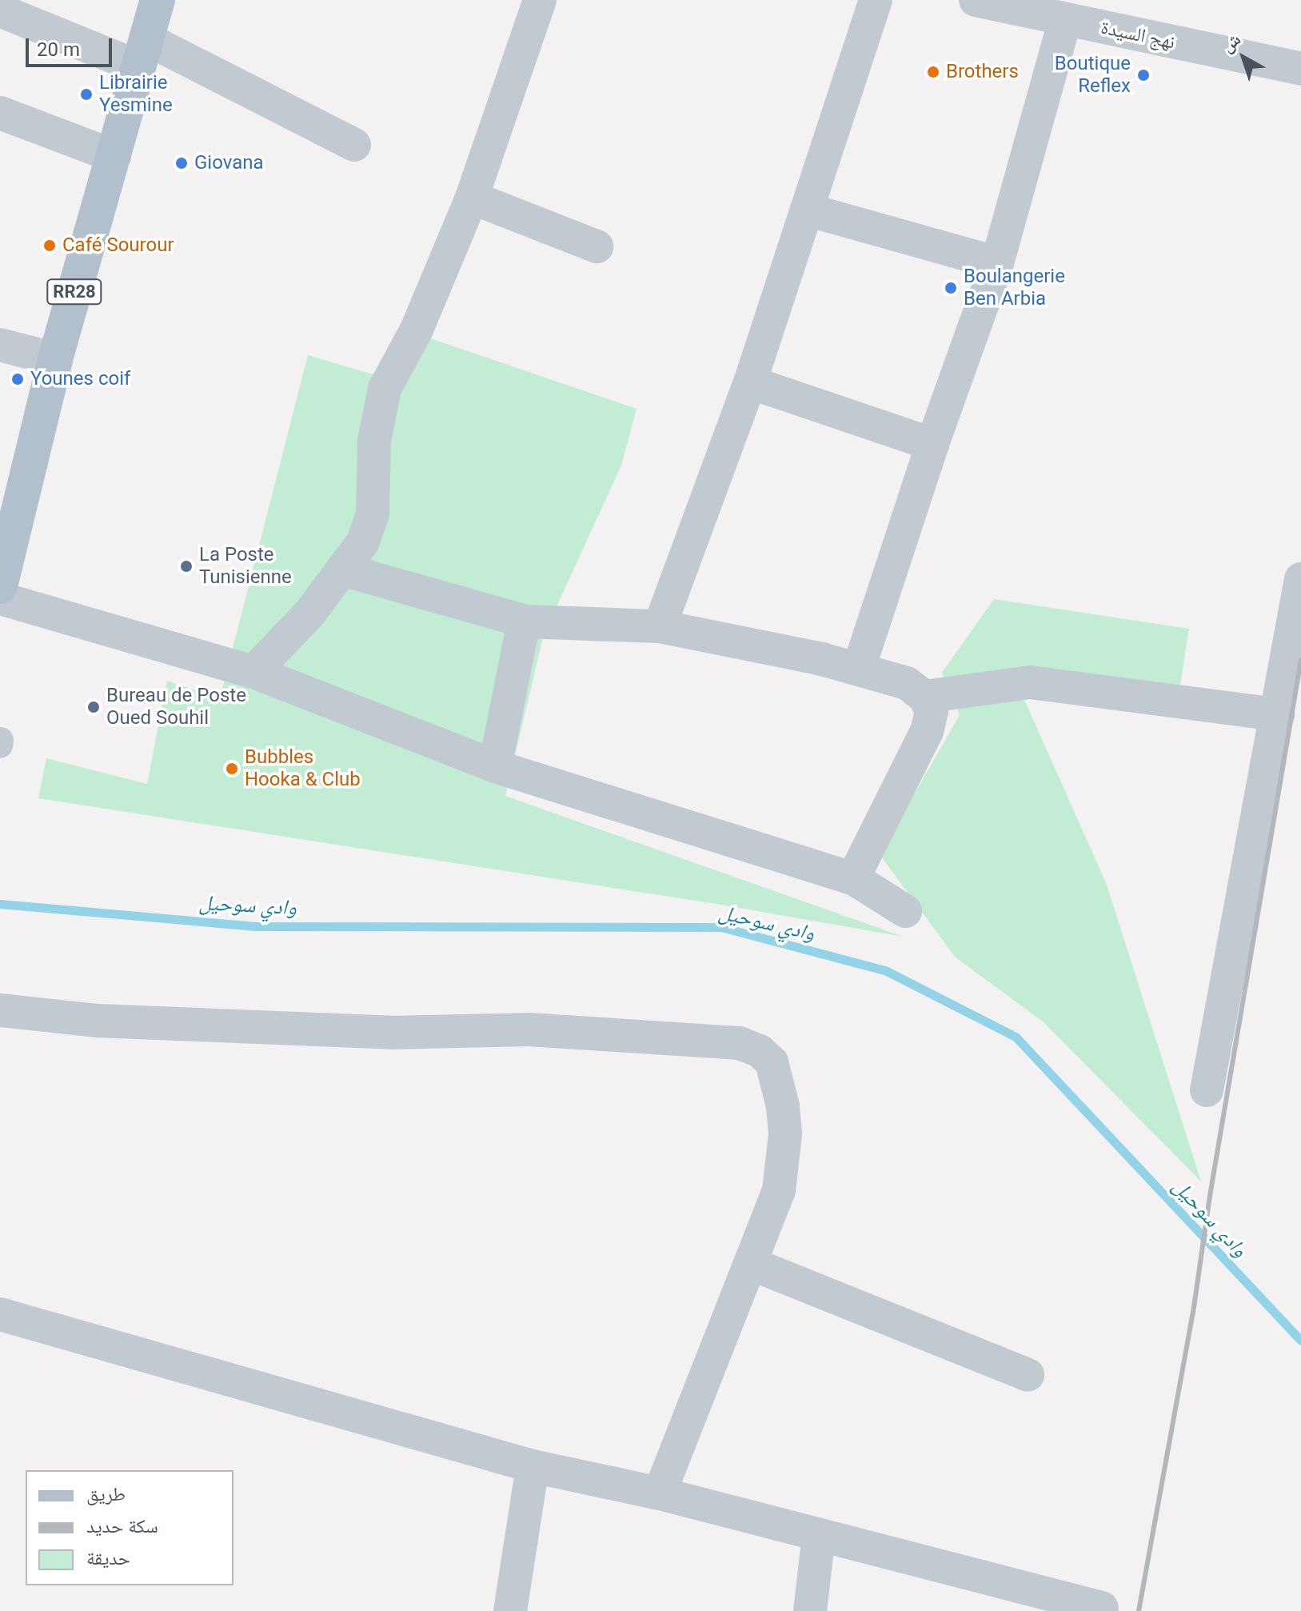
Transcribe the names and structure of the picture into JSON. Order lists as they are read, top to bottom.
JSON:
{
  "streets": {
    "main road": ["RR28"],
    "street": ["نهج السيدة"]
  },
  "water": ["وادي سوحيل"],
  "places": [
    "Brothers",
    "Boutique Reflex",
    "Librairie Yesmine",
    "Giovana",
    "Café Sourour",
    "Boulangerie Ben Arbia",
    "Younes coif",
    "La Poste Tunisienne",
    "Bureau de Poste Oued Souhil",
    "Bubbles Hooka & Club"
  ],
  "legend": ["طريق", "سكة حديد", "حديقة"],
  "scale_bar": "20 m",
  "north": "top left"
}
